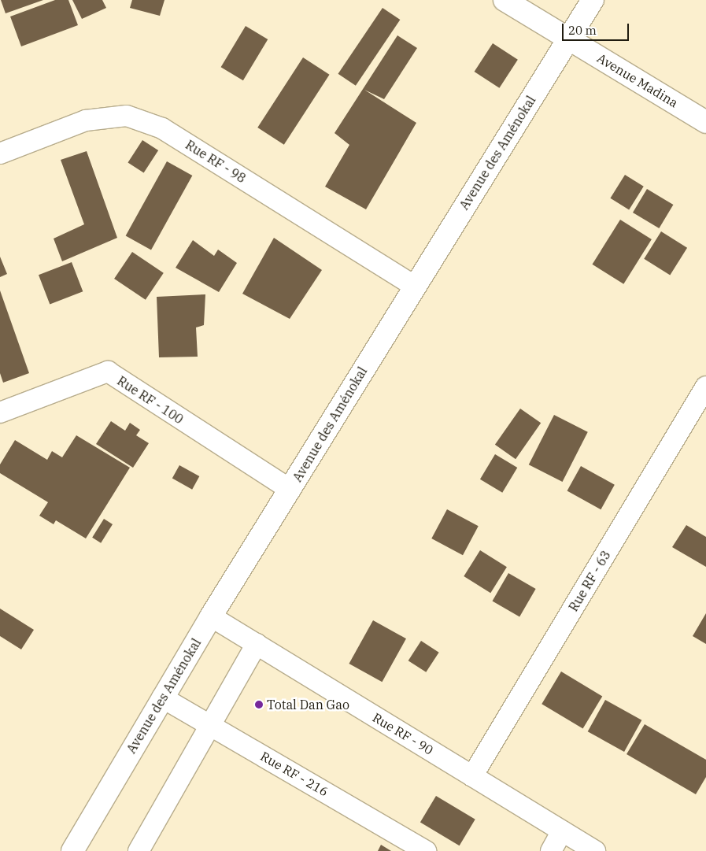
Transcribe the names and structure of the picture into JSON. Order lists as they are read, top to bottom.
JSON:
{
  "streets": {
    "main road": ["Avenue Madina", "Avenue des Aménokal"],
    "street": [
      "Rue RF - 98",
      "Rue RF - 100",
      "Rue RF - 63",
      "Rue RF - 90",
      "Rue RF - 216"
    ]
  },
  "crossings": [
    ["Avenue Madina", "Avenue des Aménokal"],
    ["Avenue des Aménokal", "Rue RF - 98"],
    ["Avenue des Aménokal", "Rue RF - 100"],
    ["Avenue des Aménokal", "Rue RF - 90"],
    ["Avenue des Aménokal", "Rue RF - 216"],
    ["Rue RF - 63", "Rue RF - 90"]
  ],
  "places": ["Total Dan Gao"],
  "scale_bar": "20 m"
}
